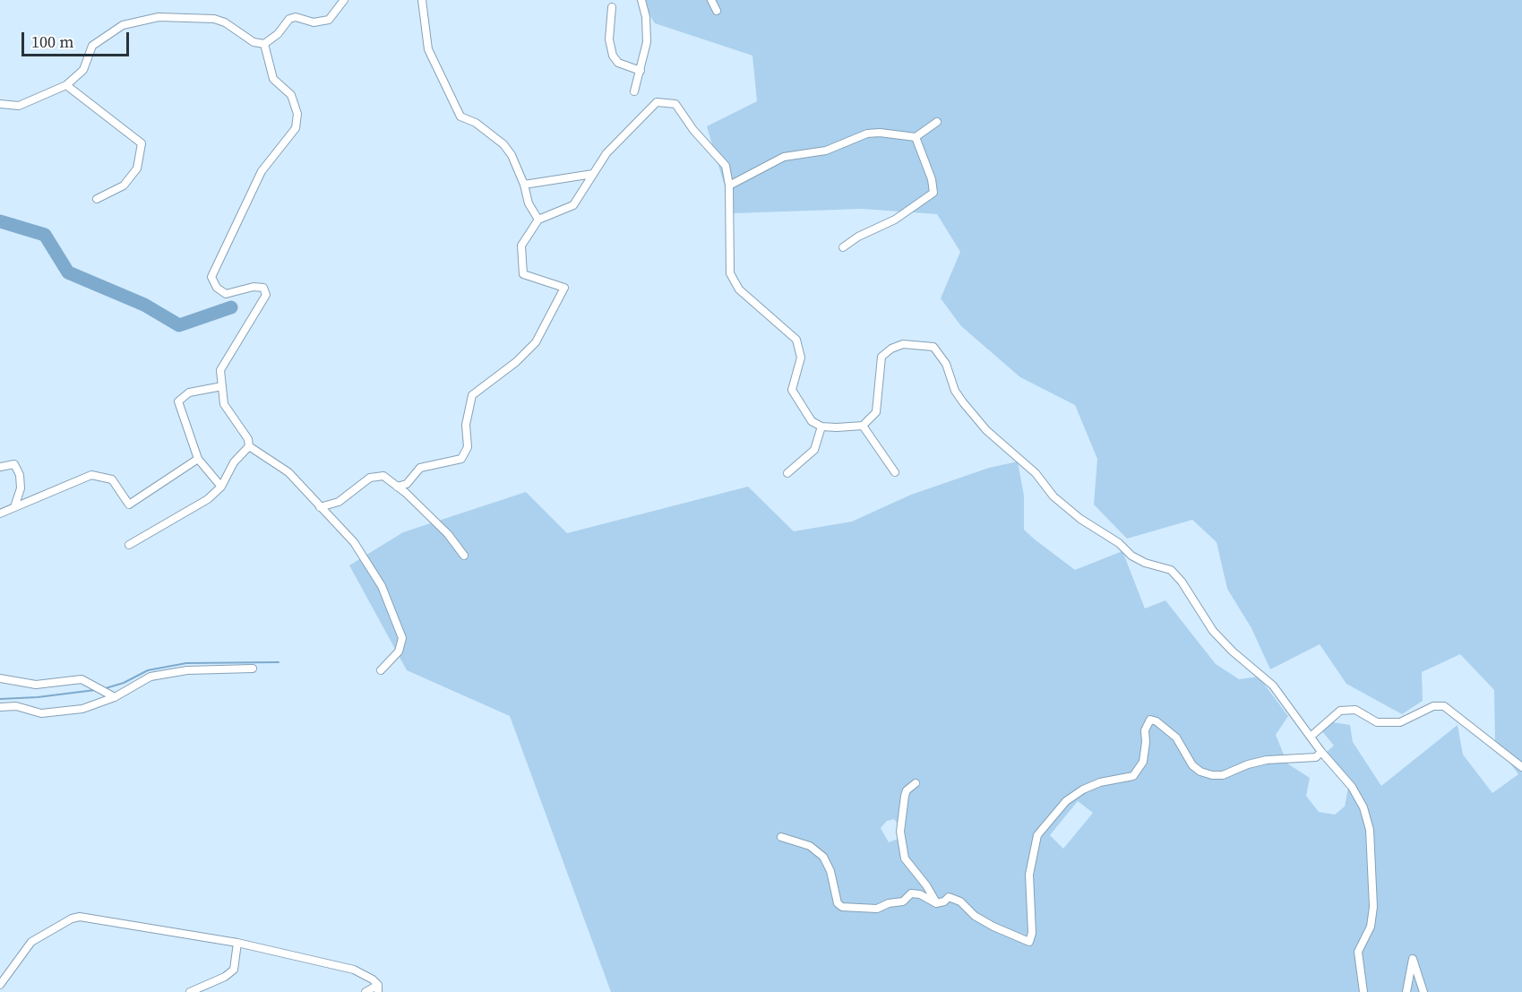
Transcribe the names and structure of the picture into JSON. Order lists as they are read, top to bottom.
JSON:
{
  "scale_bar": "100 m"
}
